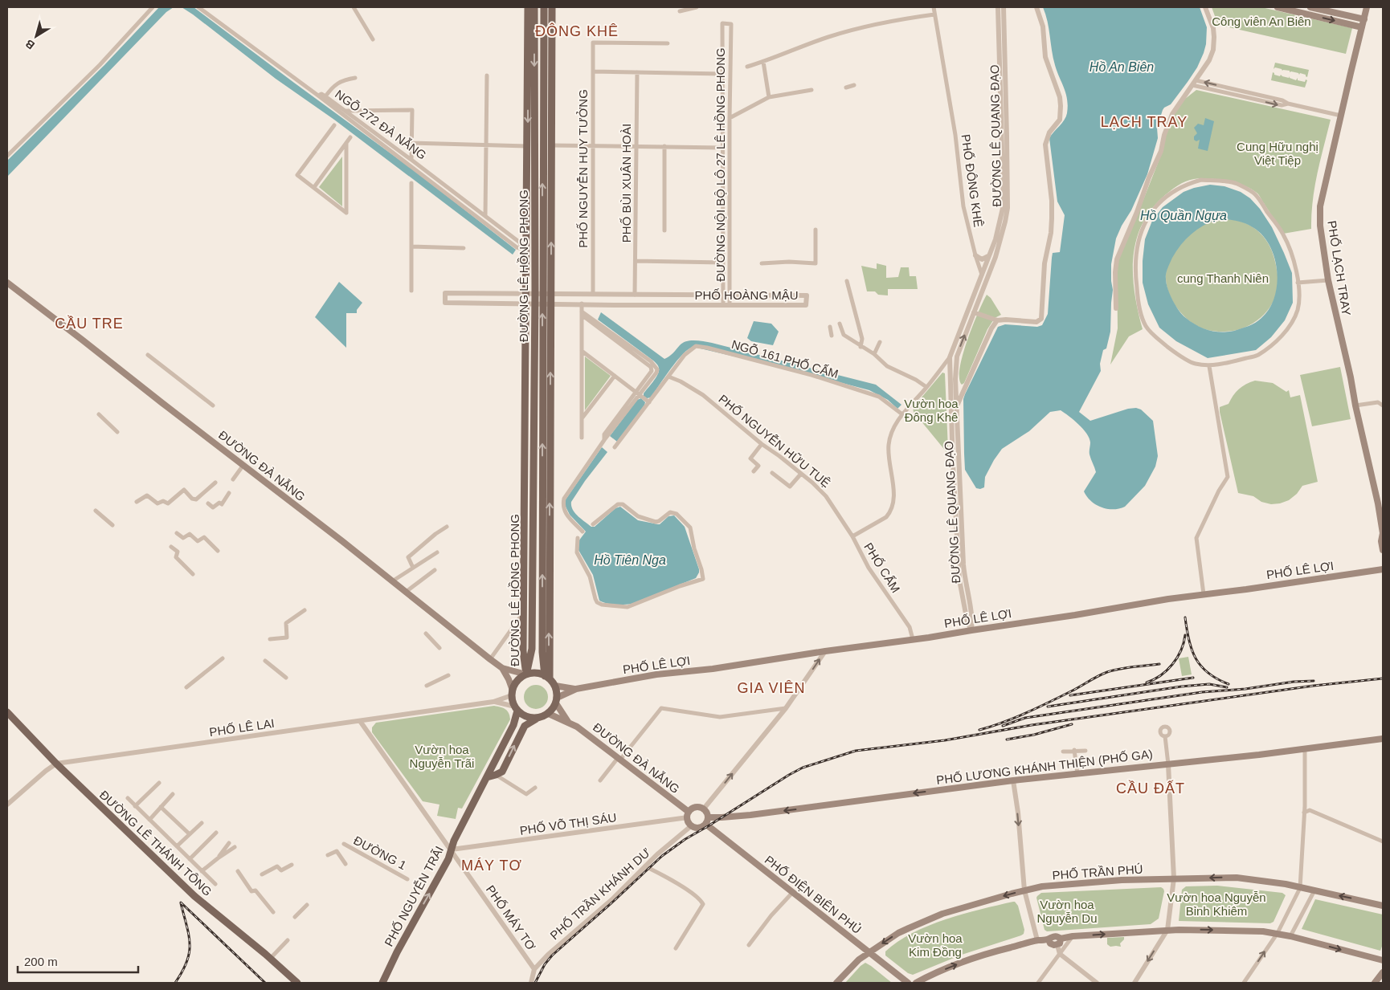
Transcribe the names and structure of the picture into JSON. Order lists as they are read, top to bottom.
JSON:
{
  "streets": {
    "main road": [
      "ĐƯỜNG LÊ HỒNG PHONG",
      "PHỐ LẠCH TRAY",
      "ĐƯỜNG ĐÀ NẴNG",
      "PHỐ LÊ LỢI",
      "PHỐ LƯƠNG KHÁNH THIỆN (PHỐ GA)",
      "ĐƯỜNG LÊ THÁNH TÔNG",
      "PHỐ TRẦN PHÚ",
      "PHỐ ĐIỆN BIÊN PHỦ",
      "PHỐ NGUYỄN TRÃI"
    ],
    "street": [
      "NGÕ 272 ĐÀ NẴNG",
      "ĐƯỜNG LÊ QUANG ĐẠO",
      "ĐƯỜNG NỘI BỘ LÔ 27 LÊ HỒNG PHONG",
      "PHỐ NGUYỄN HUY TƯỞNG",
      "PHỐ ĐÔNG KHÊ",
      "PHỐ BÙI XUÂN HOÀI",
      "PHỐ HOÀNG MẬU",
      "NGÕ 161 PHỐ CẤM",
      "PHỐ NGUYỄN HỮU TUỆ",
      "PHỐ CẤM",
      "PHỐ LÊ LAI",
      "PHỐ VÕ THỊ SÁU",
      "ĐƯỜNG 1",
      "PHỐ TRẦN KHÁNH DƯ",
      "PHỐ MÁY TƠ"
    ]
  },
  "crossings": [
    ["NGÕ 272 ĐÀ NẴNG", "ĐƯỜNG LÊ HỒNG PHONG"],
    ["ĐƯỜNG LÊ QUANG ĐẠO", "PHỐ ĐÔNG KHÊ"],
    ["ĐƯỜNG LÊ QUANG ĐẠO", "PHỐ LÊ LỢI"],
    ["ĐƯỜNG NỘI BỘ LÔ 27 LÊ HỒNG PHONG", "PHỐ HOÀNG MẬU"],
    ["PHỐ NGUYỄN HUY TƯỞNG", "PHỐ HOÀNG MẬU"],
    ["PHỐ BÙI XUÂN HOÀI", "PHỐ HOÀNG MẬU"],
    ["ĐƯỜNG LÊ HỒNG PHONG", "PHỐ HOÀNG MẬU"],
    ["ĐƯỜNG LÊ HỒNG PHONG", "ĐƯỜNG ĐÀ NẴNG"],
    ["ĐƯỜNG LÊ HỒNG PHONG", "PHỐ LÊ LỢI"],
    ["ĐƯỜNG LÊ HỒNG PHONG", "PHỐ LÊ LAI"],
    ["ĐƯỜNG LÊ HỒNG PHONG", "PHỐ NGUYỄN TRÃI"],
    ["NGÕ 161 PHỐ CẤM", "PHỐ NGUYỄN HỮU TUỆ"],
    ["NGÕ 161 PHỐ CẤM", "PHỐ CẤM"],
    ["PHỐ NGUYỄN HỮU TUỆ", "PHỐ CẤM"],
    ["ĐƯỜNG ĐÀ NẴNG", "PHỐ LÊ LỢI"],
    ["ĐƯỜNG ĐÀ NẴNG", "PHỐ LÊ LAI"],
    ["ĐƯỜNG ĐÀ NẴNG", "PHỐ LƯƠNG KHÁNH THIỆN (PHỐ GA)"],
    ["ĐƯỜNG ĐÀ NẴNG", "PHỐ VÕ THỊ SÁU"],
    ["ĐƯỜNG ĐÀ NẴNG", "PHỐ TRẦN KHÁNH DƯ"],
    ["ĐƯỜNG ĐÀ NẴNG", "PHỐ ĐIỆN BIÊN PHỦ"],
    ["ĐƯỜNG ĐÀ NẴNG", "PHỐ NGUYỄN TRÃI"],
    ["PHỐ CẤM", "PHỐ LÊ LỢI"],
    ["PHỐ LÊ LỢI", "PHỐ LÊ LAI"],
    ["PHỐ LÊ LỢI", "PHỐ NGUYỄN TRÃI"],
    ["PHỐ LÊ LAI", "ĐƯỜNG LÊ THÁNH TÔNG"],
    ["PHỐ LÊ LAI", "PHỐ NGUYỄN TRÃI"],
    ["PHỐ LÊ LAI", "PHỐ MÁY TƠ"],
    ["PHỐ LƯƠNG KHÁNH THIỆN (PHỐ GA)", "PHỐ VÕ THỊ SÁU"],
    ["PHỐ LƯƠNG KHÁNH THIỆN (PHỐ GA)", "PHỐ TRẦN KHÁNH DƯ"],
    ["PHỐ LƯƠNG KHÁNH THIỆN (PHỐ GA)", "PHỐ ĐIỆN BIÊN PHỦ"],
    ["PHỐ VÕ THỊ SÁU", "PHỐ TRẦN KHÁNH DƯ"],
    ["PHỐ VÕ THỊ SÁU", "PHỐ ĐIỆN BIÊN PHỦ"],
    ["PHỐ VÕ THỊ SÁU", "PHỐ NGUYỄN TRÃI"],
    ["PHỐ VÕ THỊ SÁU", "PHỐ MÁY TƠ"],
    ["PHỐ TRẦN PHÚ", "PHỐ ĐIỆN BIÊN PHỦ"],
    ["PHỐ TRẦN KHÁNH DƯ", "PHỐ ĐIỆN BIÊN PHỦ"],
    ["PHỐ TRẦN KHÁNH DƯ", "PHỐ MÁY TƠ"],
    ["PHỐ NGUYỄN TRÃI", "PHỐ MÁY TƠ"]
  ],
  "one_way": ["PHỐ LƯƠNG KHÁNH THIỆN (PHỐ GA)", "PHỐ NGUYỄN TRÃI"],
  "districts": [
    "ĐÔNG KHÊ",
    "LẠCH TRAY",
    "CẦU TRE",
    "GIA VIÊN",
    "CẦU ĐẤT",
    "MÁY TƠ"
  ],
  "water": ["Hồ An Biên", "Hồ Quần Ngựa", "Hồ Tiên Nga"],
  "parks": [
    "Công viên An Biên",
    "Cung Hữu nghị Việt Tiệp",
    "cung Thanh Niên",
    "Vườn hoa Đông Khê",
    "Vườn hoa Nguyễn Trãi",
    "Vườn hoa Nguyễn Bỉnh Khiêm",
    "Vườn hoa Nguyễn Du",
    "Vườn hoa Kim Đồng"
  ],
  "scale_bar": "200 m",
  "north": "bottom left"
}
